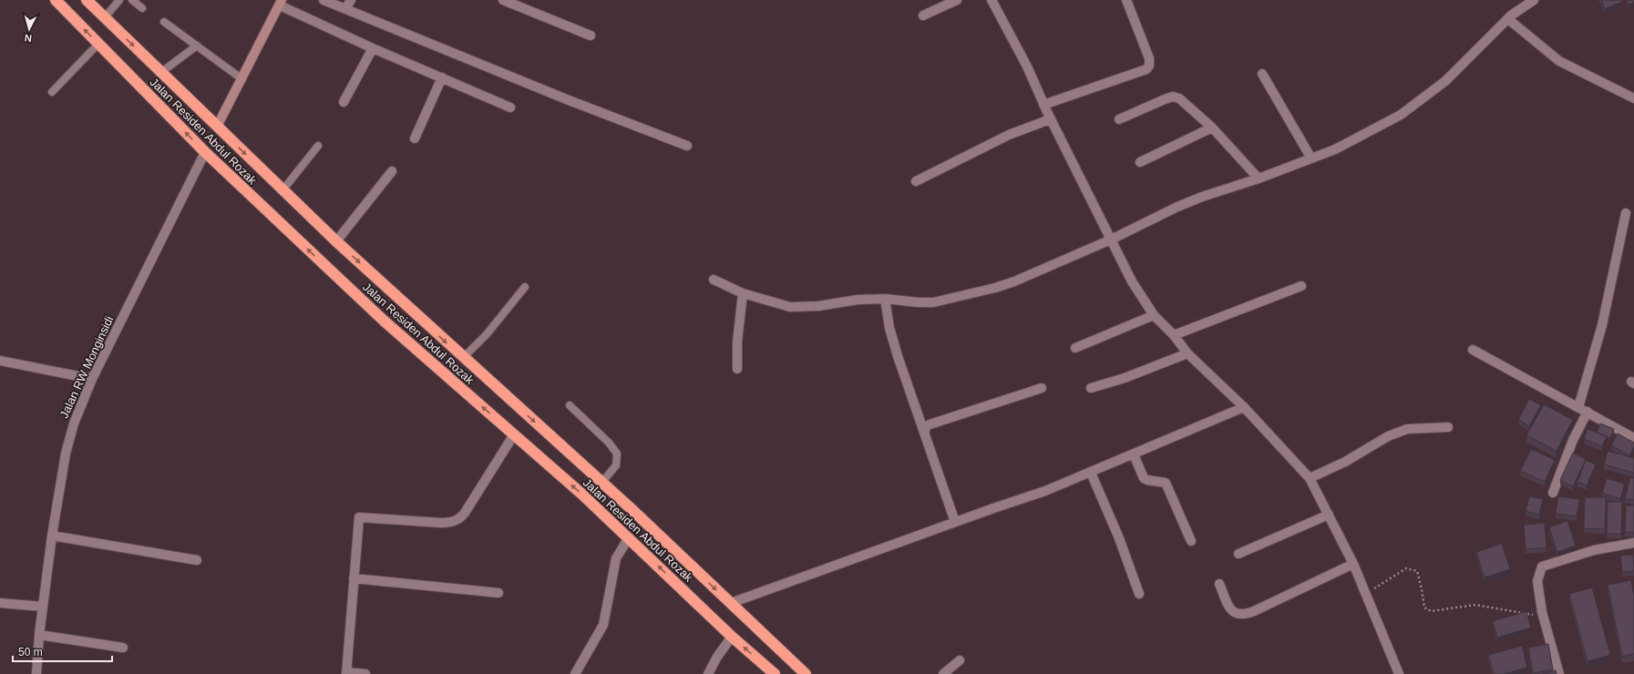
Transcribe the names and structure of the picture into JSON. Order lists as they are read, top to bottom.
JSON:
{
  "streets": {
    "highway": ["Jalan Residen Abdul Rozak"],
    "street": ["Jalan RW Monginsidi"]
  },
  "crossings": [
    ["Jalan Residen Abdul Rozak", "Jalan RW Monginsidi"]
  ],
  "scale_bar": "50 m",
  "north": "bottom"
}
